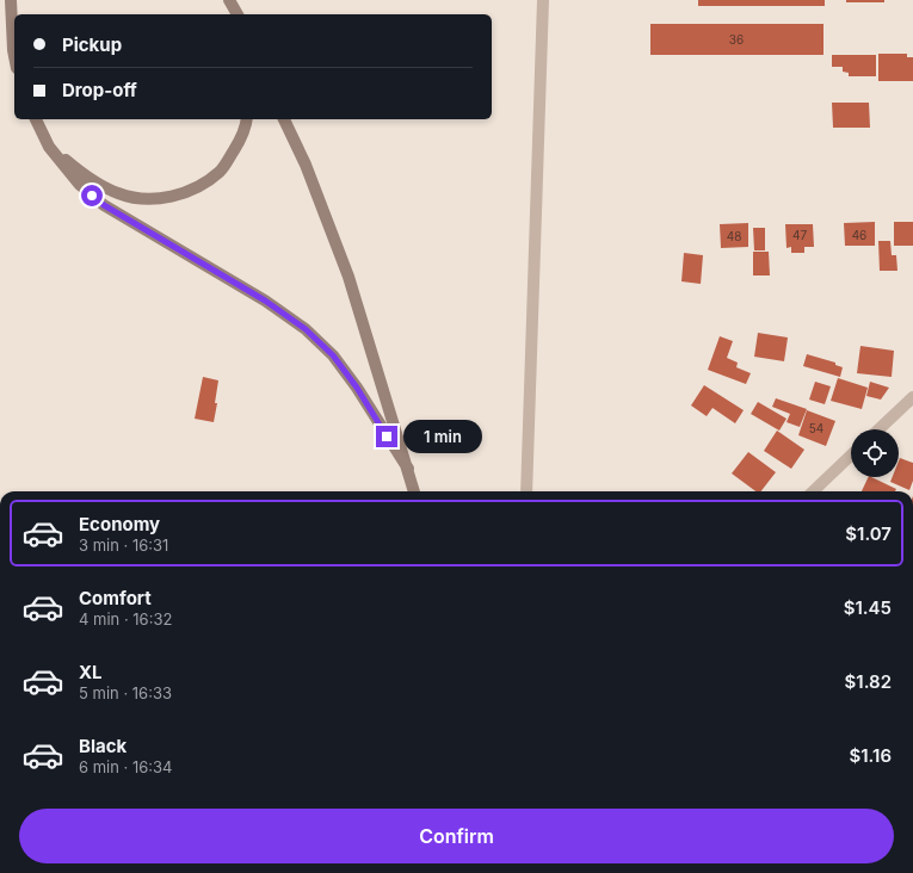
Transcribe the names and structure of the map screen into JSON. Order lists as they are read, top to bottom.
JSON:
{
  "house_numbers": [
    "36",
    "47",
    "46",
    "48",
    "54"
  ],
  "page": {
    "banner": ["Pickup", "Drop-off"],
    "bubble": "1 min",
    "list": [
      {
        "name": "Economy",
        "note": "3 min · 16:31",
        "value": "$1.07"
      },
      {
        "name": "Comfort",
        "note": "4 min · 16:32",
        "value": "$1.45"
      },
      {
        "name": "XL",
        "note": "5 min · 16:33",
        "value": "$1.82"
      },
      {
        "name": "Black",
        "note": "6 min · 16:34",
        "value": "$1.16"
      }
    ],
    "buttons": "Confirm"
  }
}
